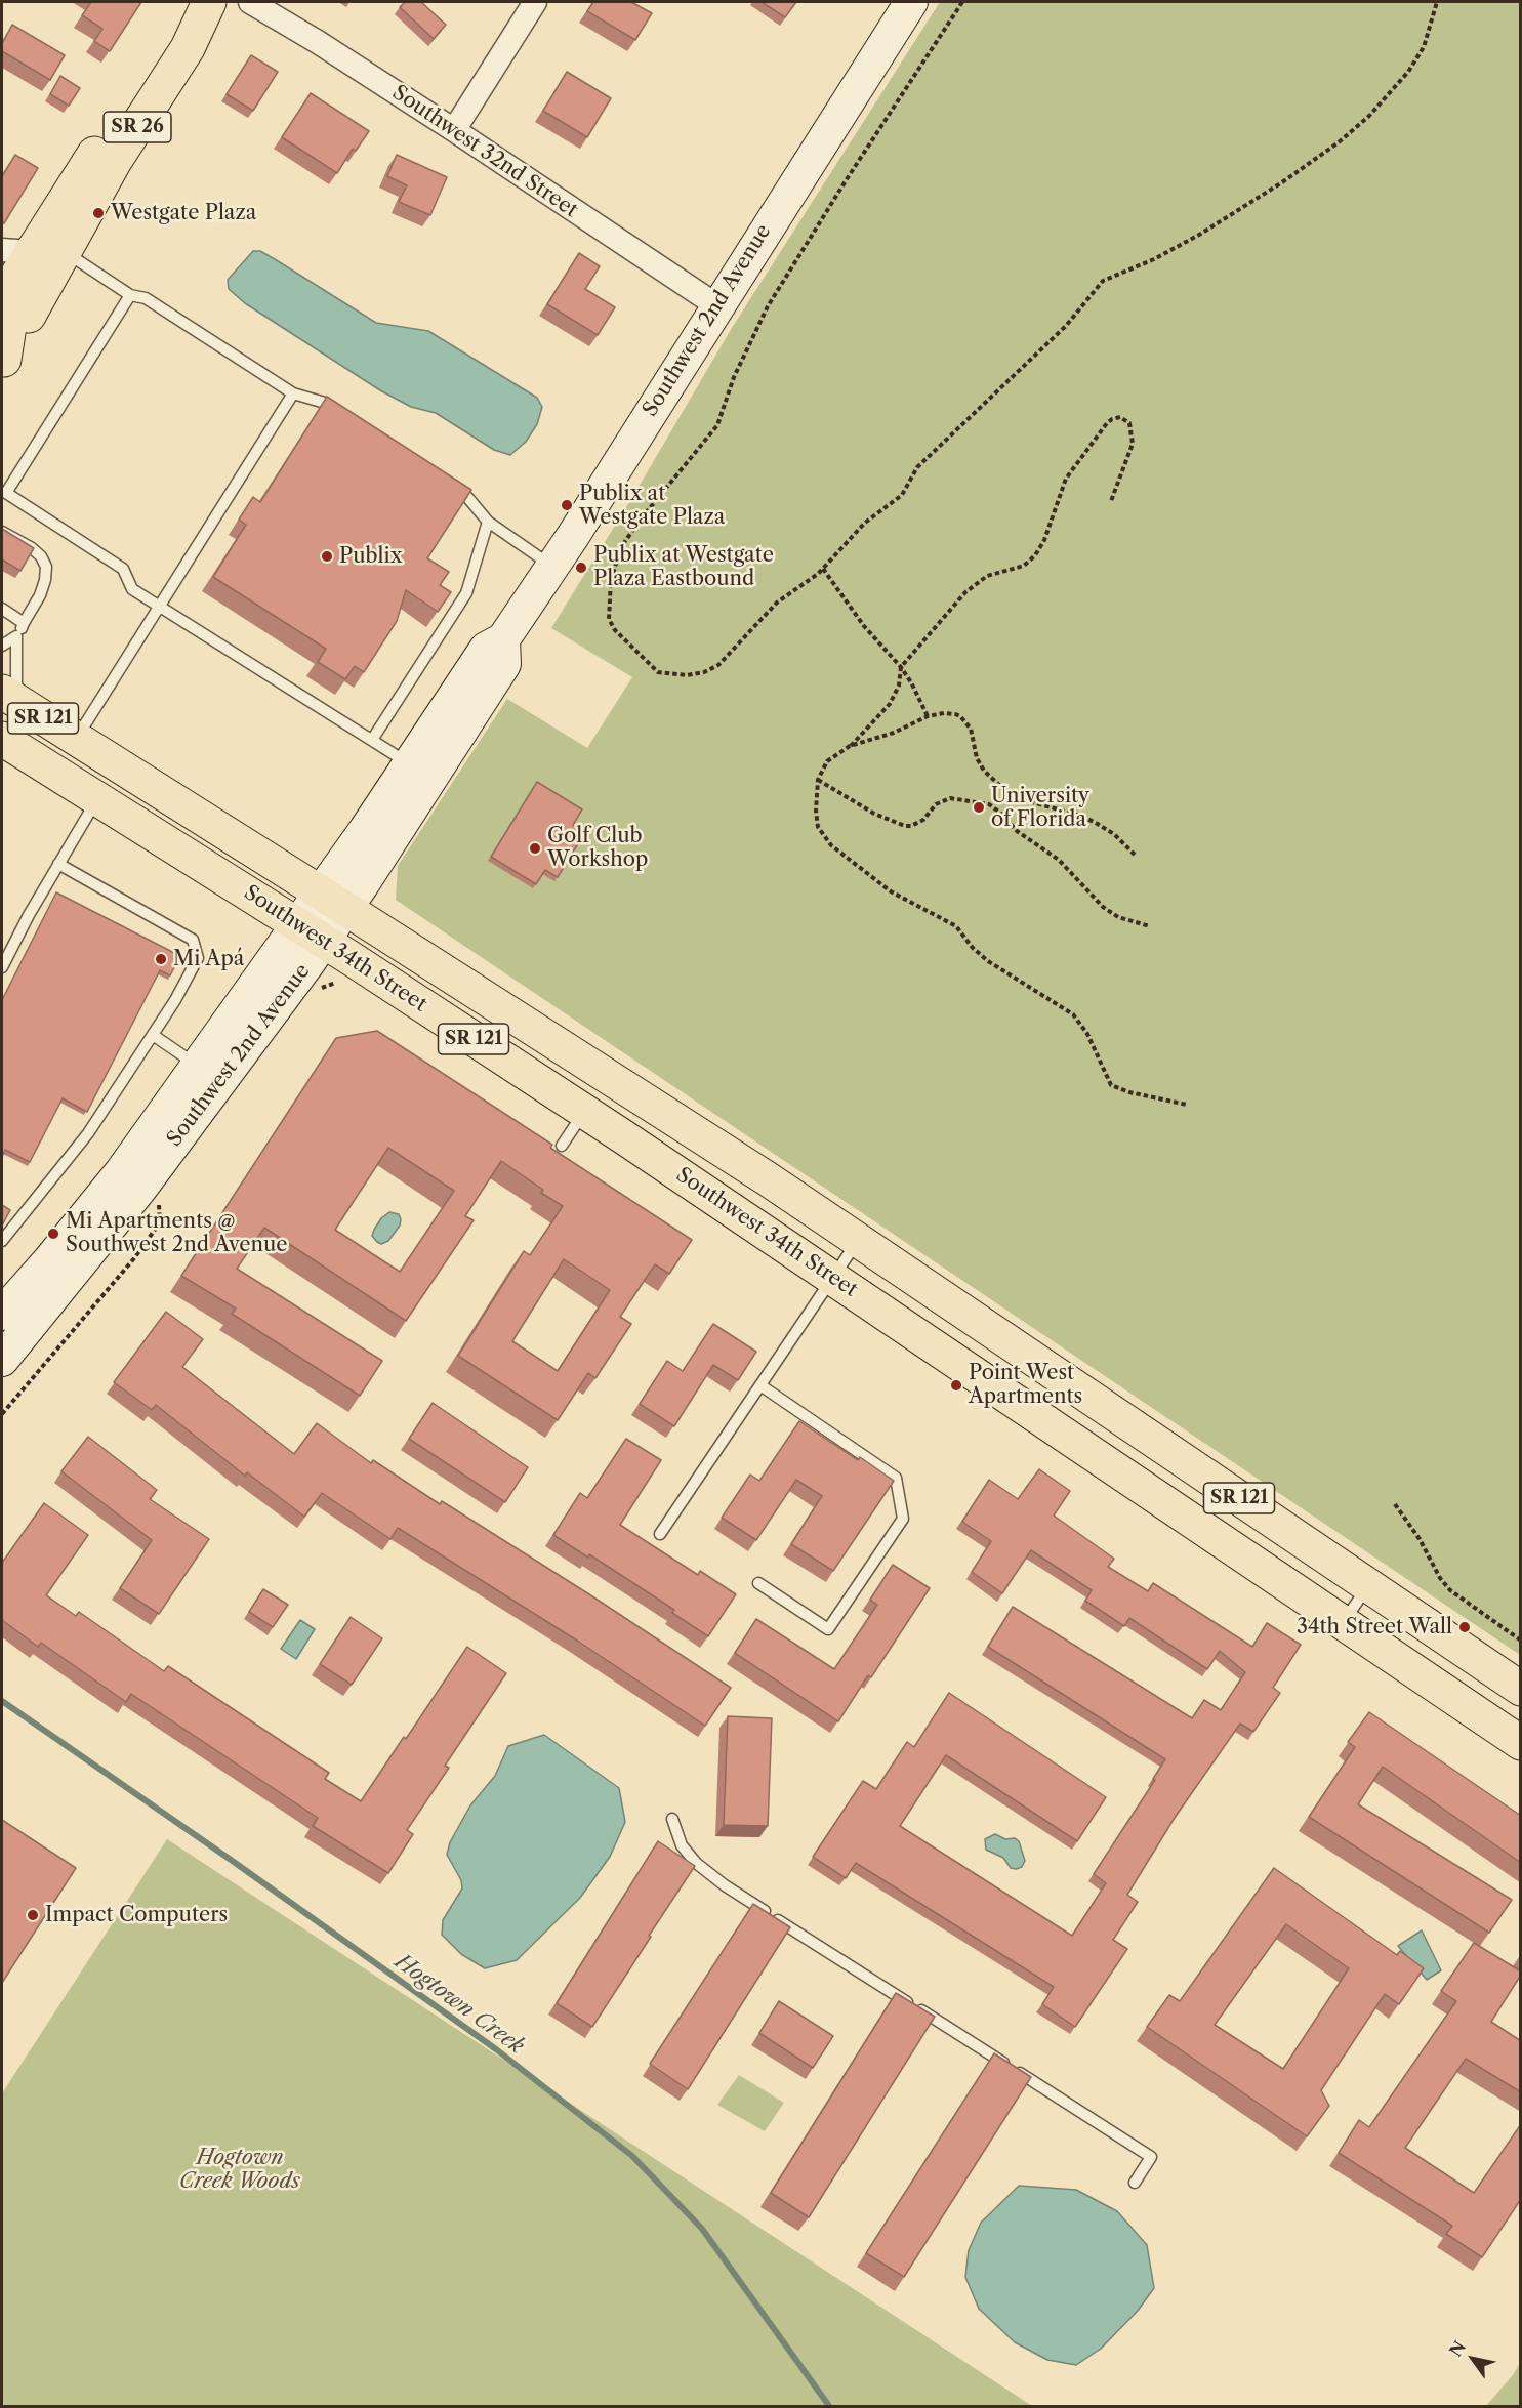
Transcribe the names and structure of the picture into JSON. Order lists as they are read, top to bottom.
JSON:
{
  "streets": {
    "main road": [
      "SR 26",
      "Southwest 2nd Avenue",
      "SR 121",
      "Southwest 34th Street"
    ],
    "street": ["Southwest 32nd Street"]
  },
  "crossings": [
    ["Southwest 32nd Street", "Southwest 2nd Avenue"],
    ["Southwest 2nd Avenue", "Southwest 34th Street"]
  ],
  "water": ["Hogtown Creek"],
  "parks": ["Hogtown Creek Woods"],
  "places": [
    "Westgate Plaza",
    "Publix at Westgate Plaza",
    "Publix",
    "Publix at Westgate Plaza Eastbound",
    "University of Florida",
    "Golf Club Workshop",
    "Mi Apá",
    "Mi Apartments @ Southwest 2nd Avenue",
    "Point West Apartments",
    "34th Street Wall",
    "Impact Computers"
  ],
  "north": "top left"
}
